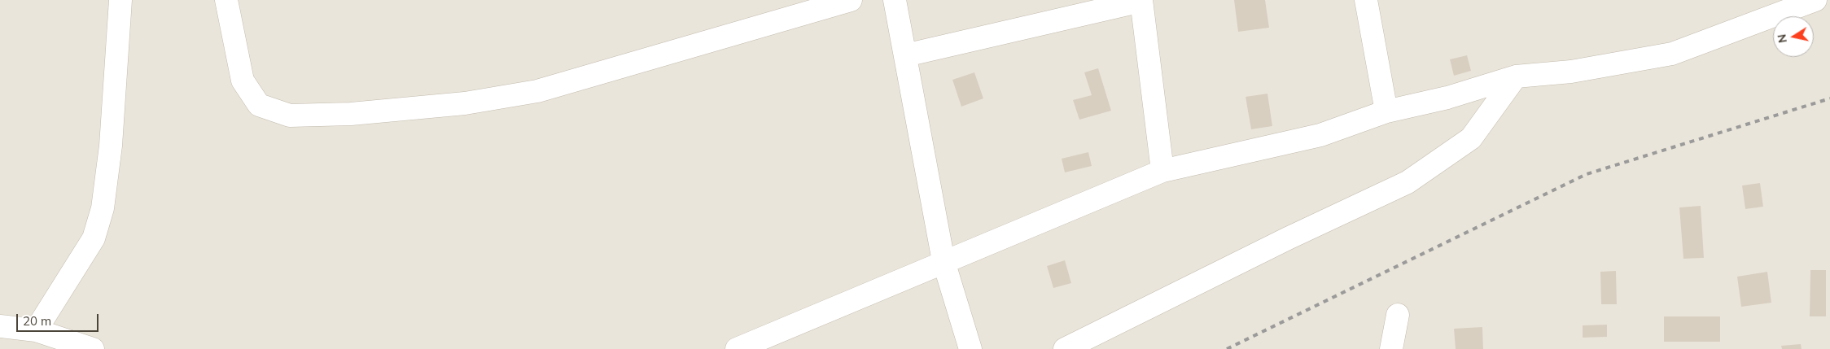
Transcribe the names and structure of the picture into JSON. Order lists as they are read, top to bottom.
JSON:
{
  "scale_bar": "20 m",
  "north": "left"
}
